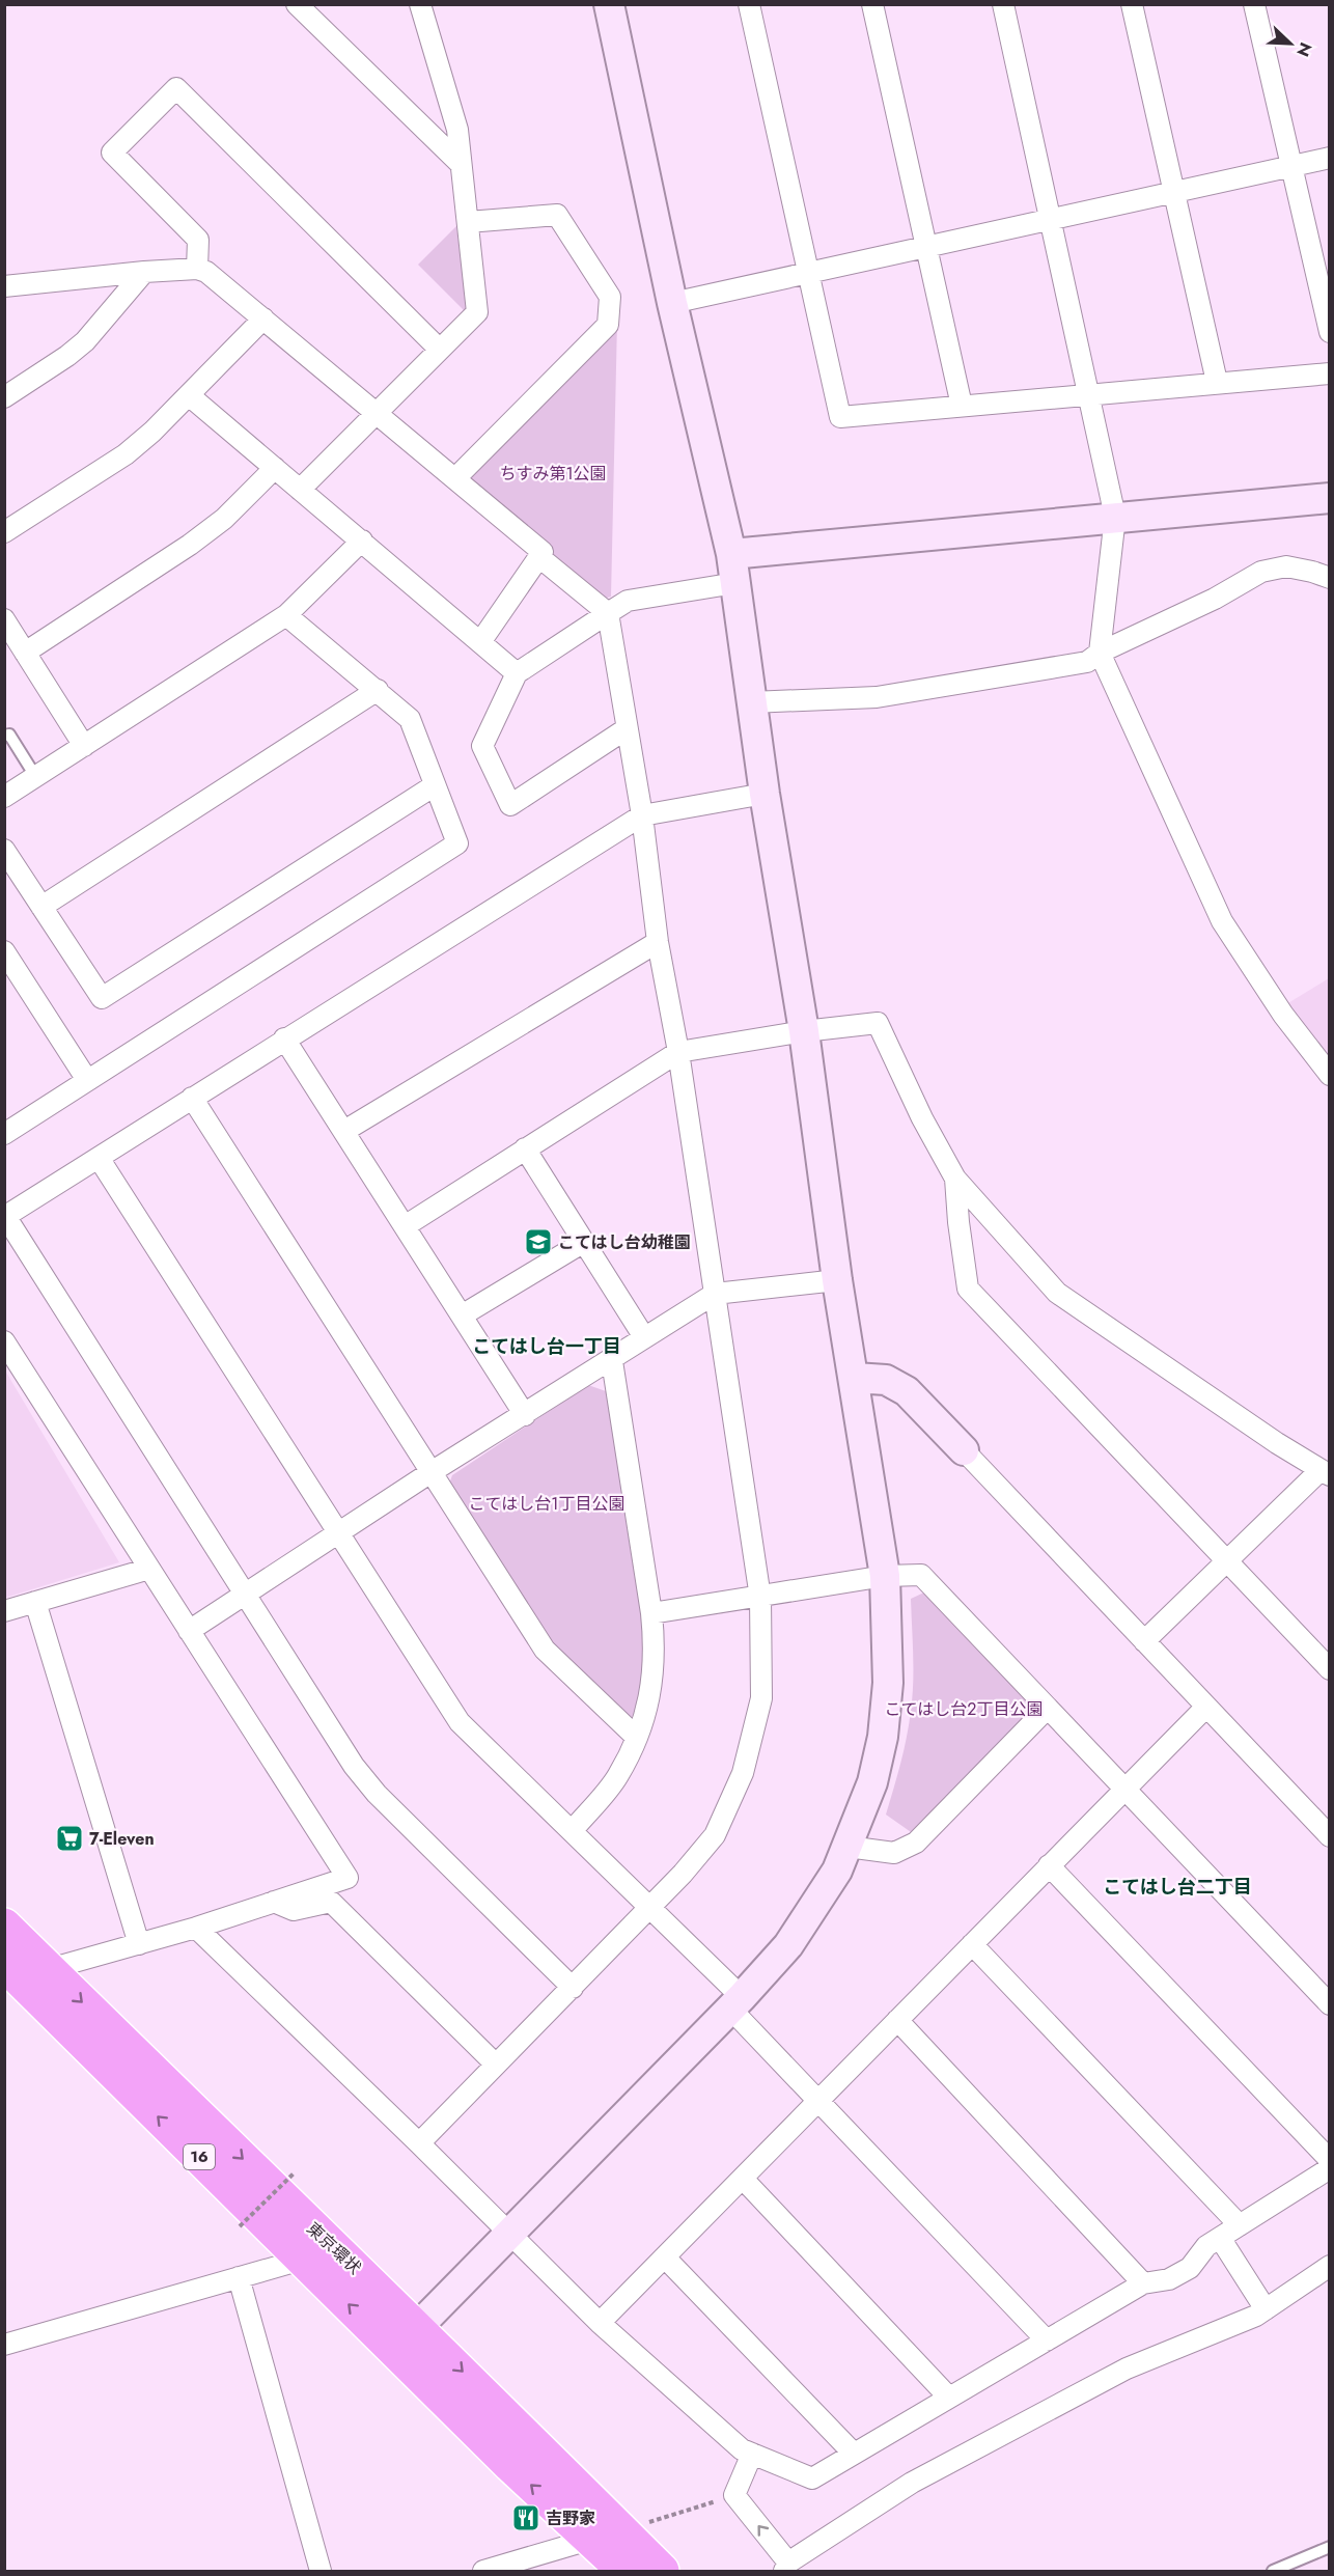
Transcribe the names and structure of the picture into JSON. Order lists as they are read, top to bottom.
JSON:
{
  "streets": {
    "highway": ["16", "東京環状"]
  },
  "districts": ["こてはし台一丁目", "こてはし台二丁目"],
  "parks": ["ちすみ第1公園", "こてはし台1丁目公園", "こてはし台2丁目公園"],
  "places": {
    "school or university": ["こてはし台幼稚園"],
    "supermarket": ["7-Eleven"],
    "restaurant": ["吉野家"]
  },
  "north": "bottom right"
}
